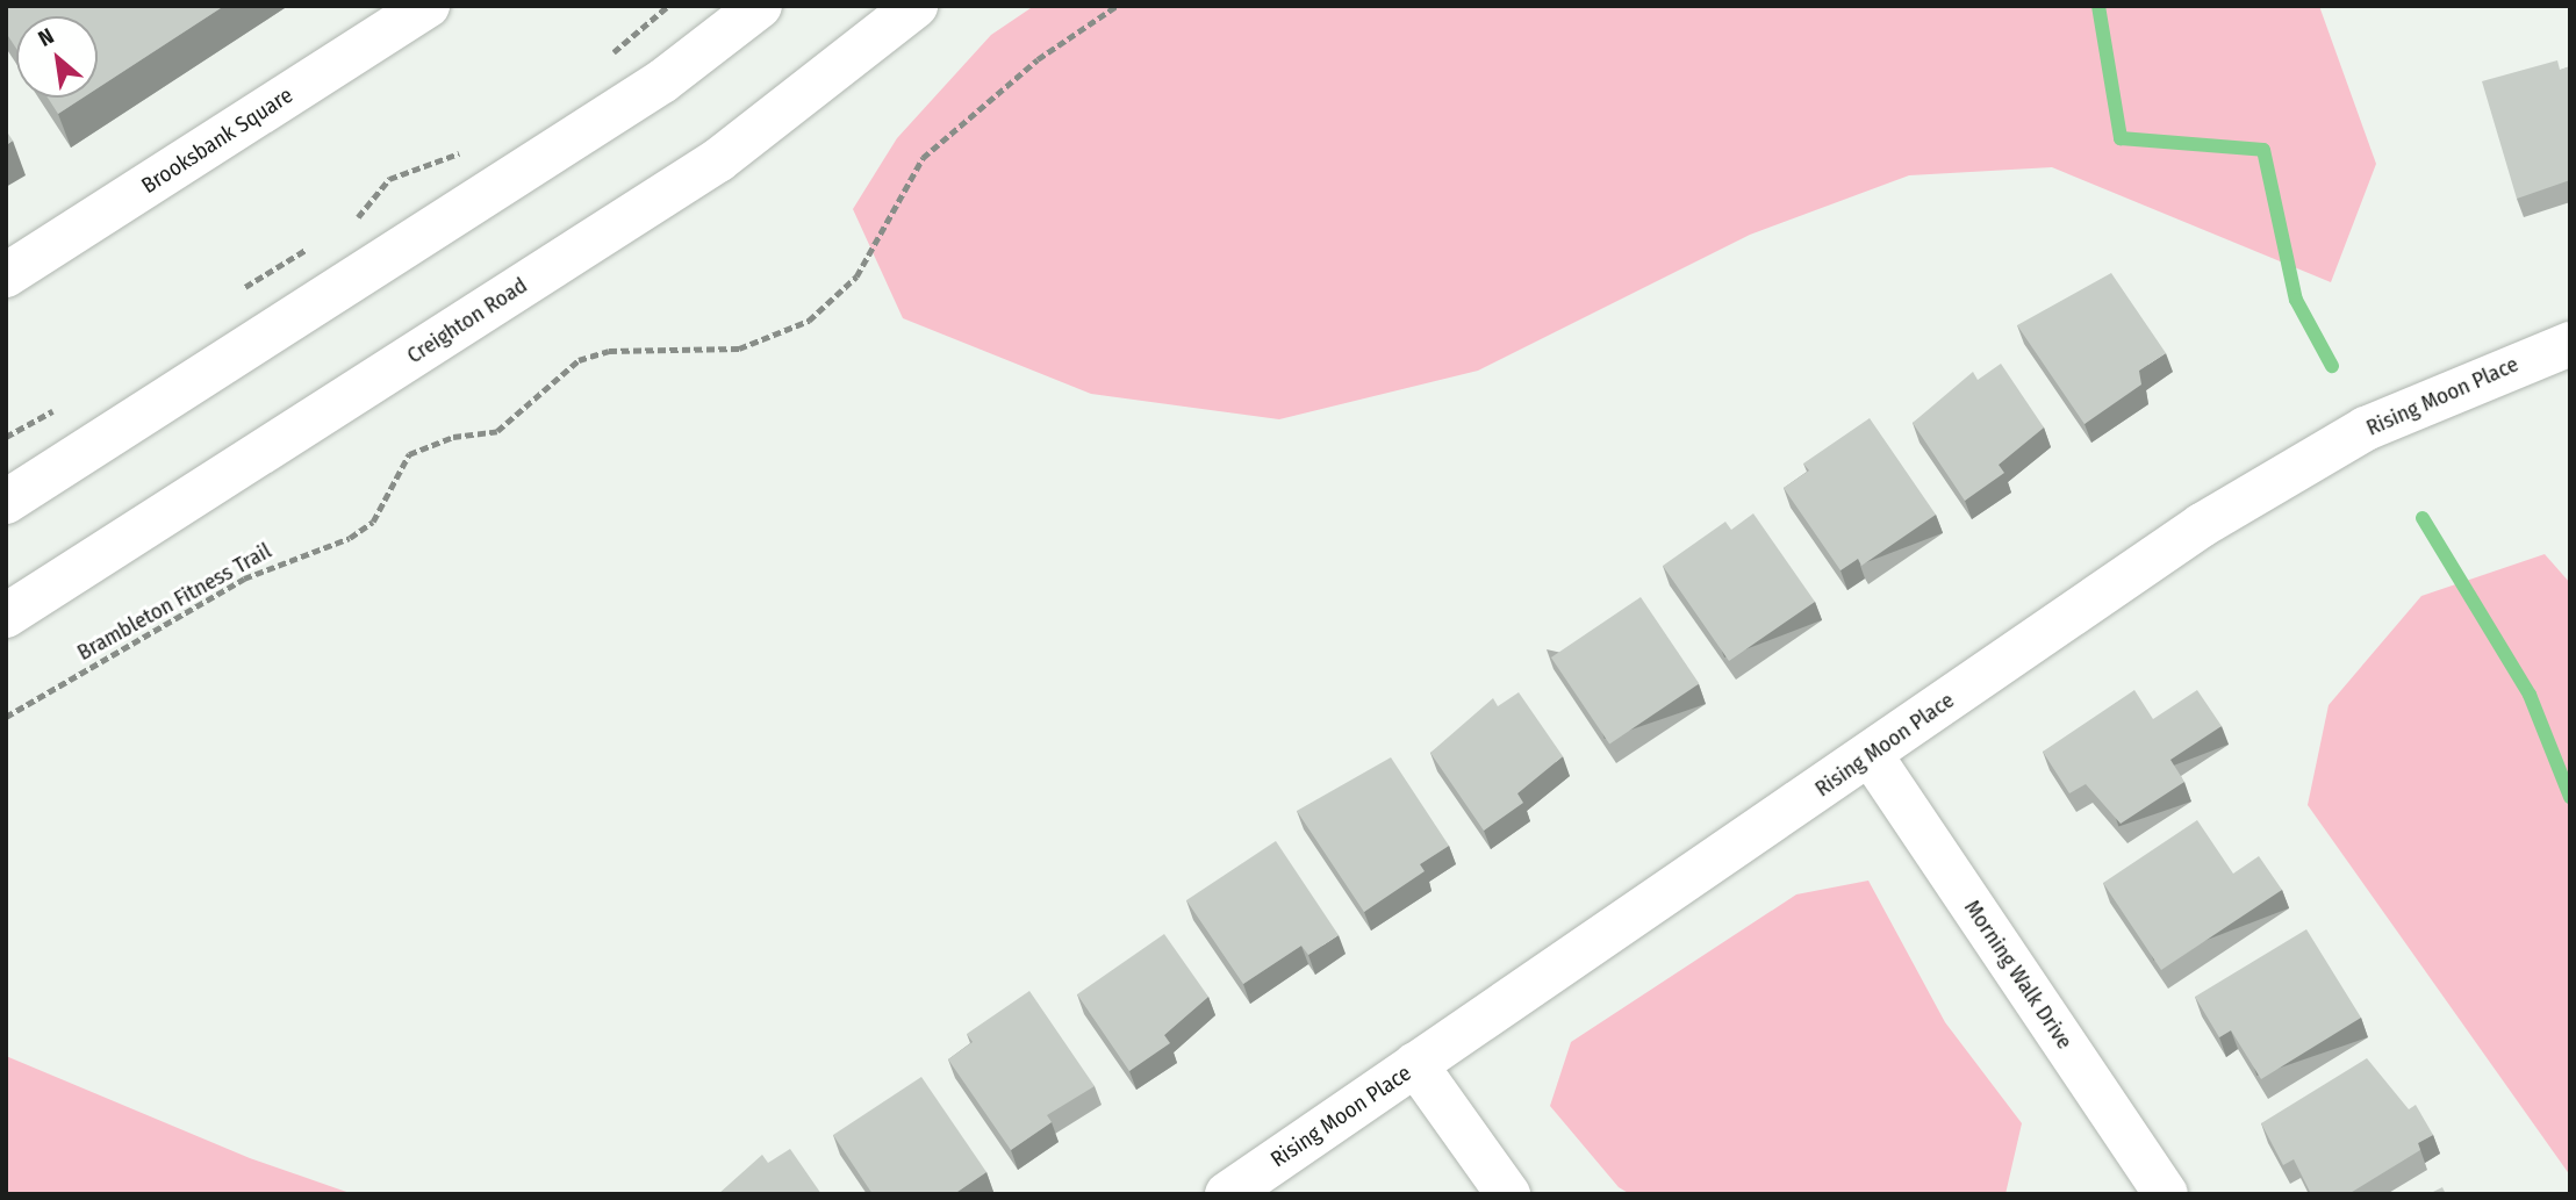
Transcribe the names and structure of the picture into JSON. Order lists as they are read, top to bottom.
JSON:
{
  "streets": {
    "street": [
      "Brooksbank Square",
      "Creighton Road",
      "Rising Moon Place",
      "Morning Walk Drive"
    ],
    "path": ["Brambleton Fitness Trail"]
  },
  "crossings": [
    ["Rising Moon Place", "Morning Walk Drive"]
  ],
  "north": "top left"
}
